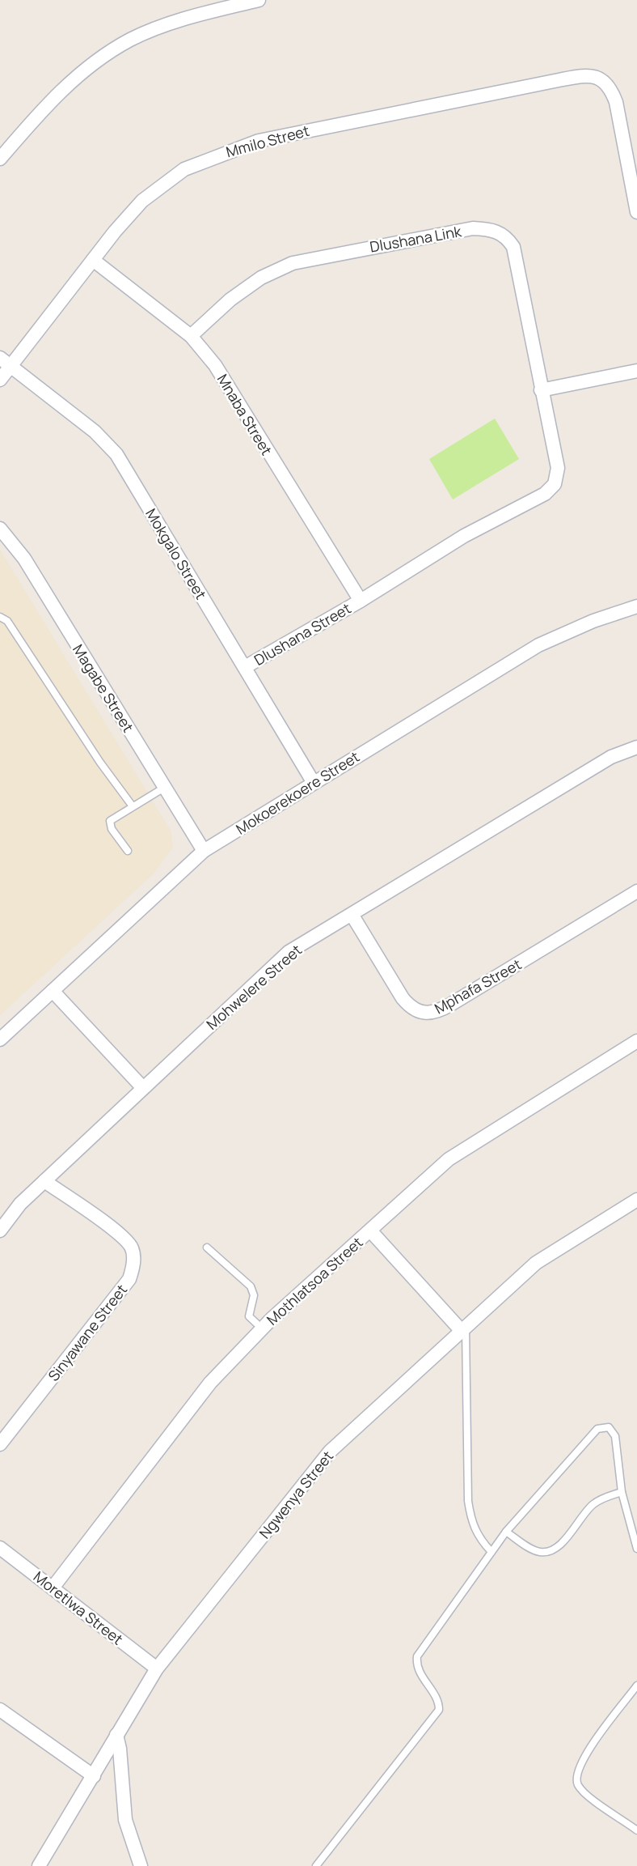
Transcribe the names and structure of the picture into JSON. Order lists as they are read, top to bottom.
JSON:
{
  "streets": {
    "street": [
      "Mmilo Street",
      "Dlushana Link",
      "Mnaba Street",
      "Mokgalo Street",
      "Dlushana Street",
      "Magabe Street",
      "Mokoerekoere Street",
      "Mphafa Street",
      "Mohwelere Street",
      "Mothlatsoa Street",
      "Sinyawane Street",
      "Ngwenya Street",
      "Moretlwa Street"
    ]
  },
  "crossings": [
    ["Mmilo Street", "Mnaba Street"],
    ["Mmilo Street", "Mokgalo Street"],
    ["Dlushana Link", "Mnaba Street"],
    ["Dlushana Link", "Dlushana Street"],
    ["Mnaba Street", "Dlushana Street"],
    ["Mokgalo Street", "Dlushana Street"],
    ["Mokgalo Street", "Mokoerekoere Street"],
    ["Magabe Street", "Mokoerekoere Street"],
    ["Mphafa Street", "Mohwelere Street"],
    ["Mohwelere Street", "Sinyawane Street"],
    ["Mothlatsoa Street", "Moretlwa Street"],
    ["Ngwenya Street", "Moretlwa Street"]
  ]
}
